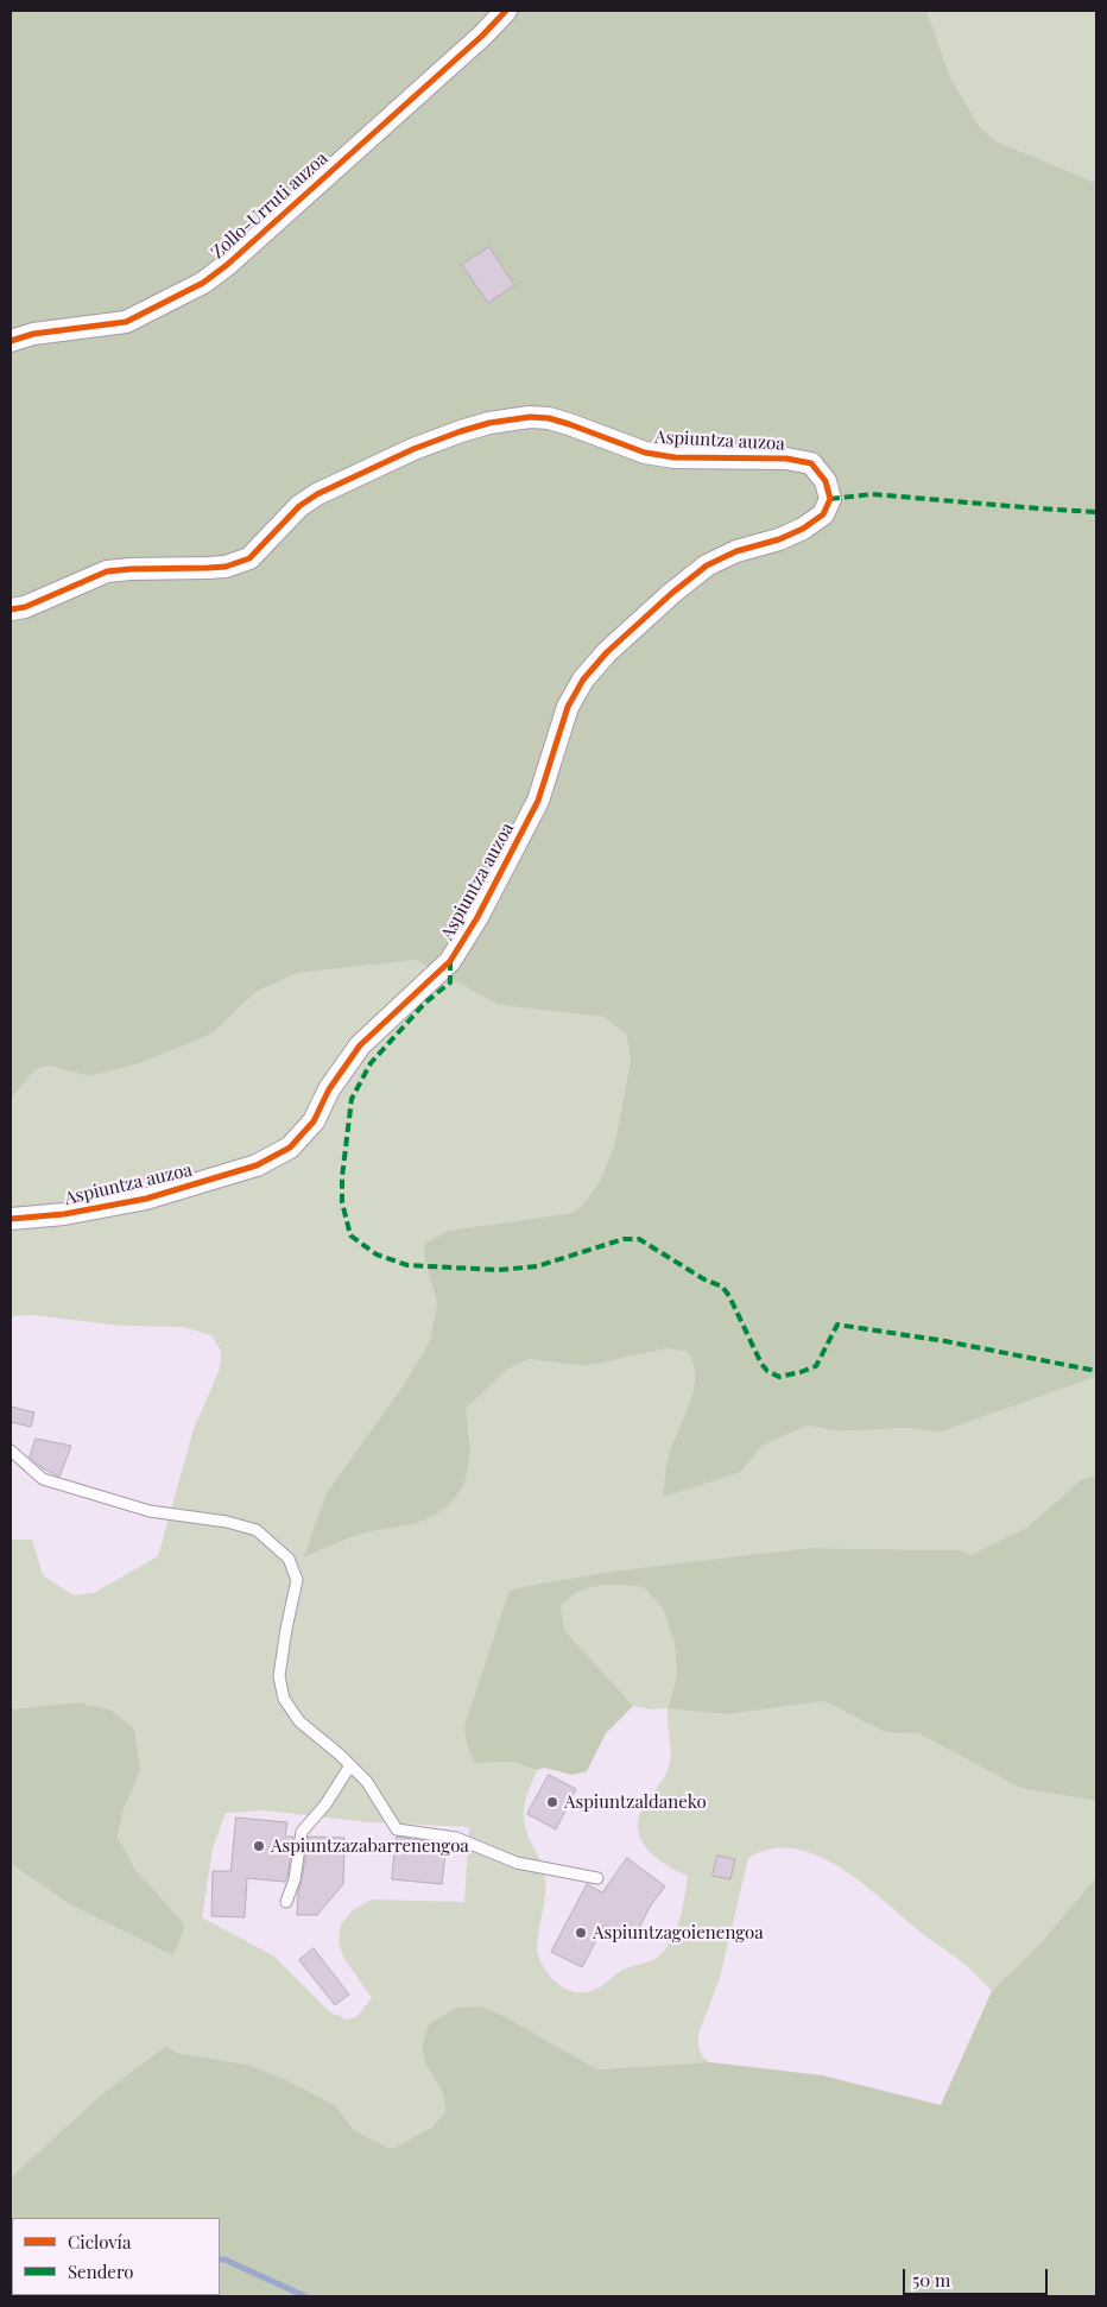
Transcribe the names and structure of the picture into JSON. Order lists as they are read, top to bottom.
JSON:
{
  "streets": {
    "street": ["Zollo-Urruti auzoa", "Aspiuntza auzoa"]
  },
  "places": ["Aspiuntzaldaneko", "Aspiuntzazabarrenengoa", "Aspiuntzagoienengoa"],
  "legend": ["Ciclovía", "Sendero"],
  "scale_bar": "50 m"
}
